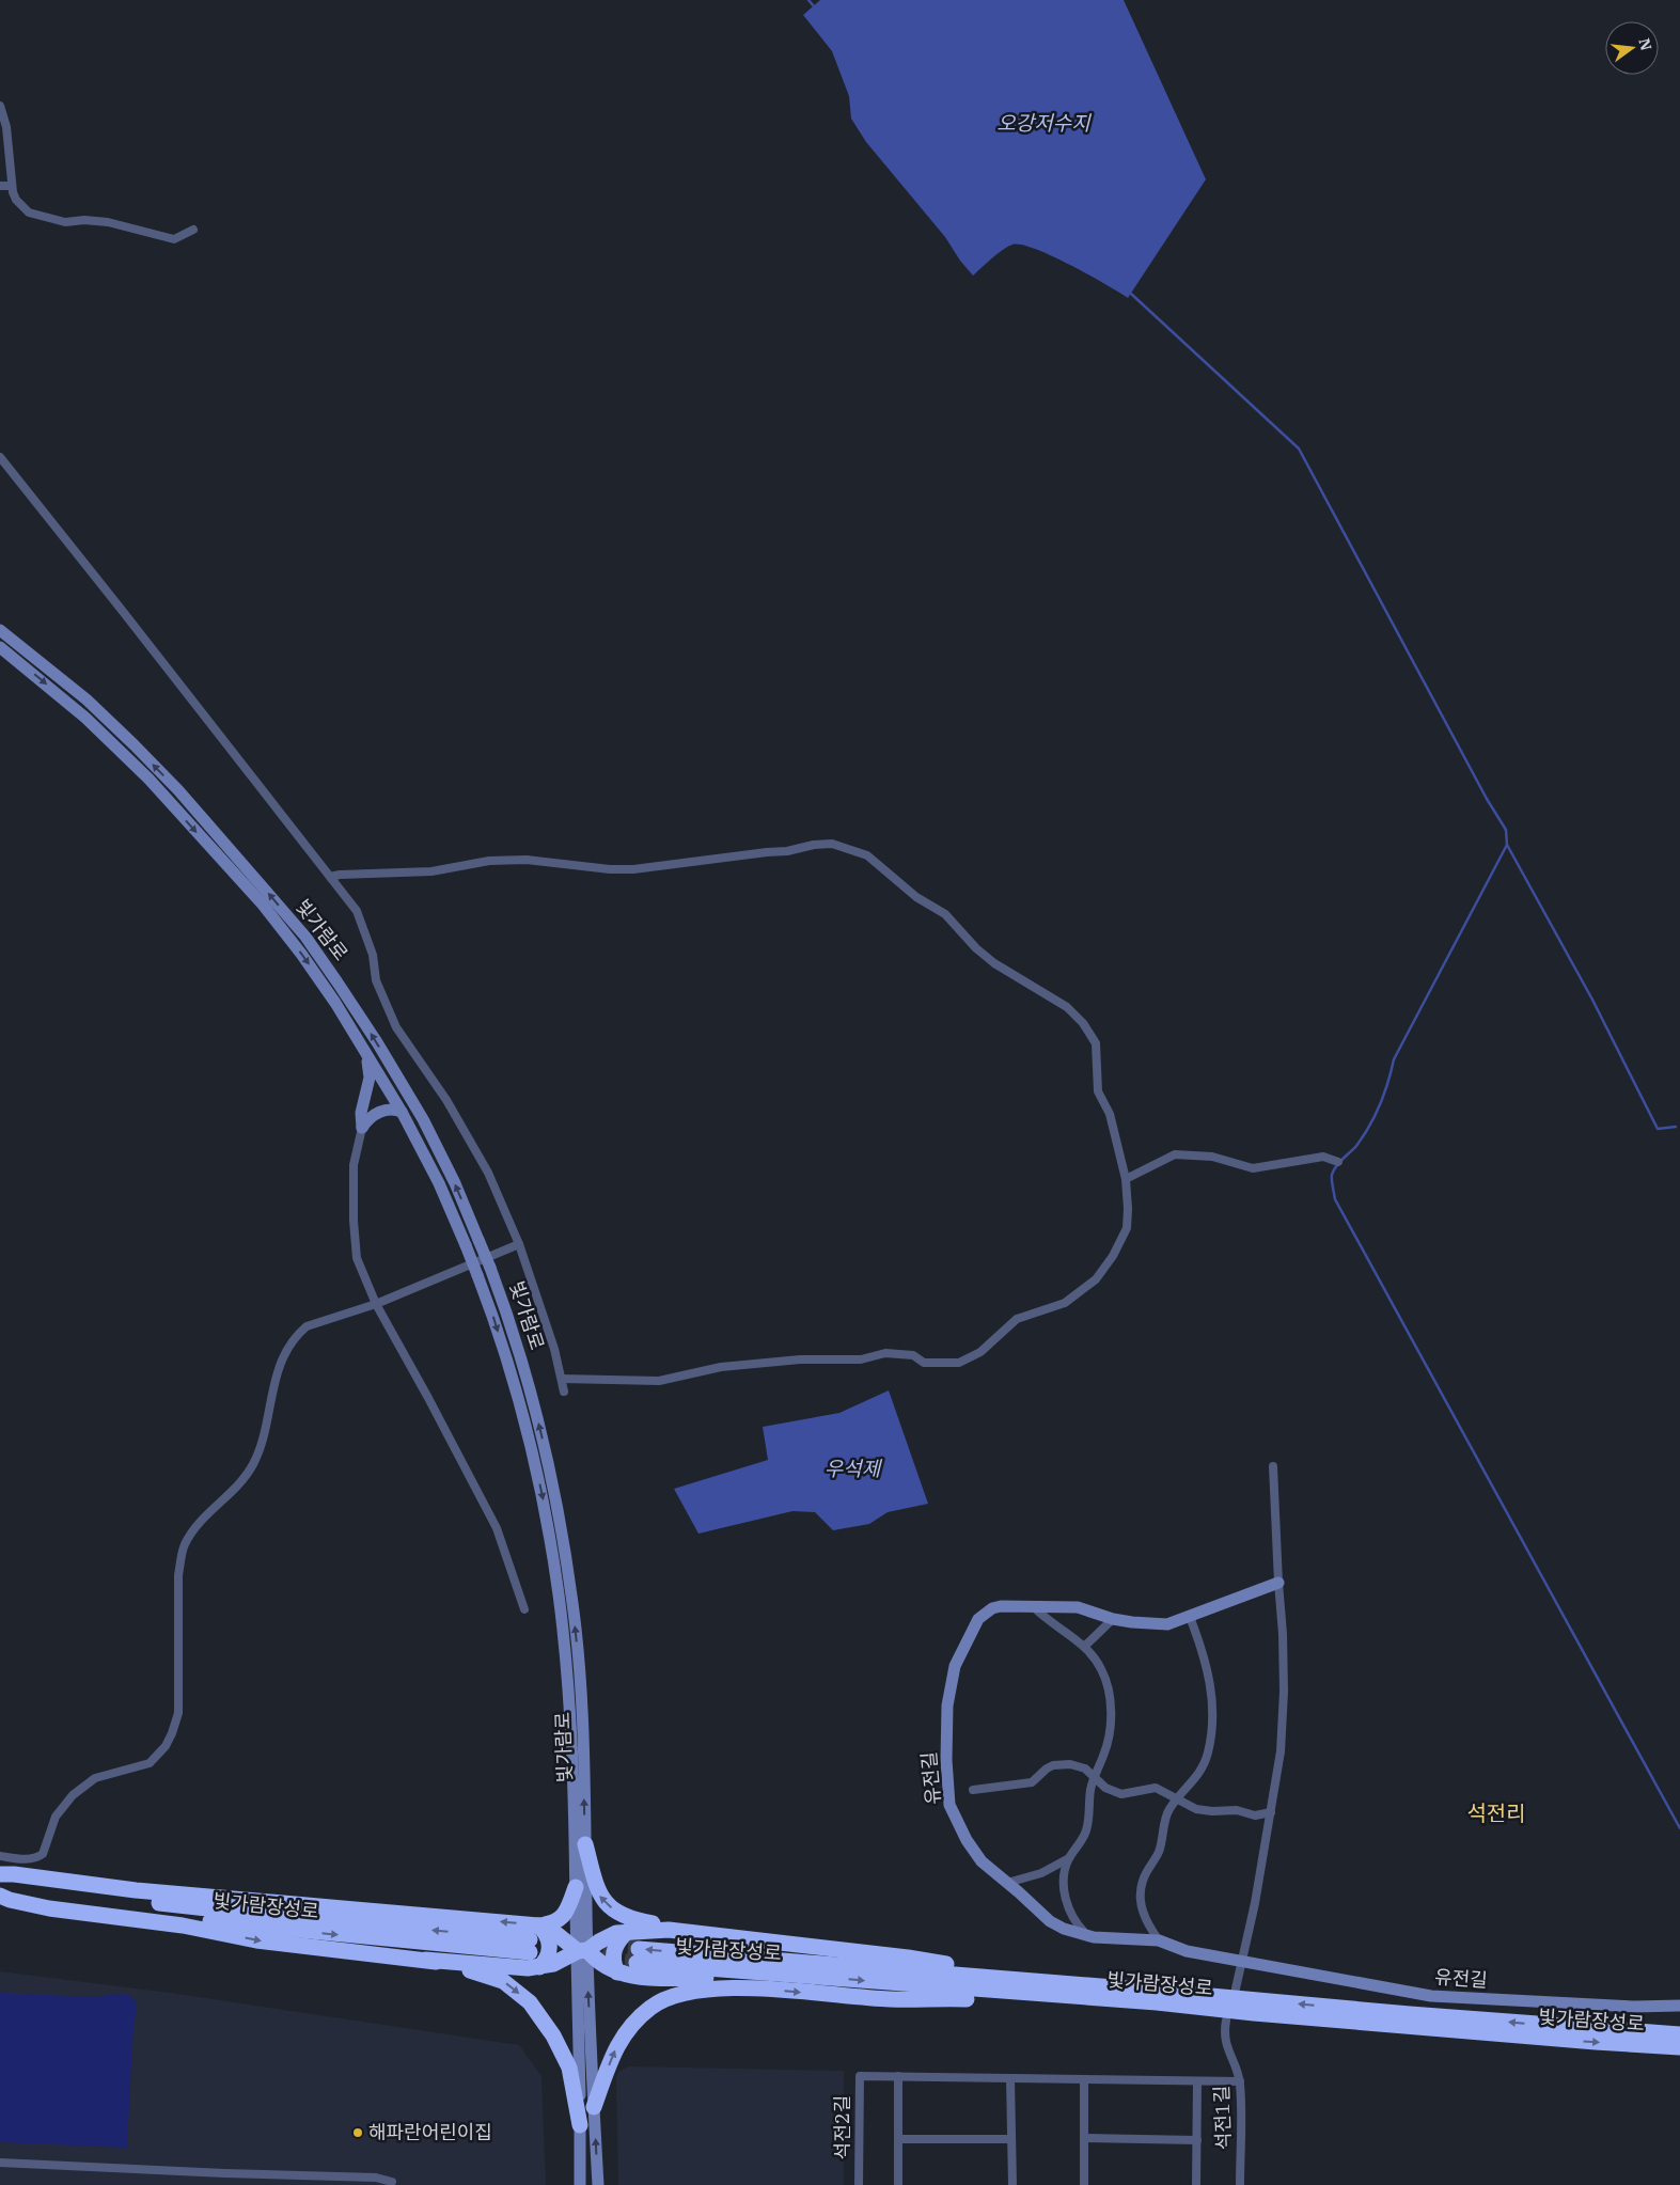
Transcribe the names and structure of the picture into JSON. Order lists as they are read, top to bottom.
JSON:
{
  "streets": {
    "highway": ["빛가람장성로"],
    "main road": ["빛가람로", "유전길"],
    "street": ["석전1길", "석전2길"]
  },
  "crossings": [
    ["석전1길", "석전2길"]
  ],
  "districts": ["석전리"],
  "water": ["오강저수지", "우석제"],
  "places": ["해파란어린이집"],
  "north": "right"
}
